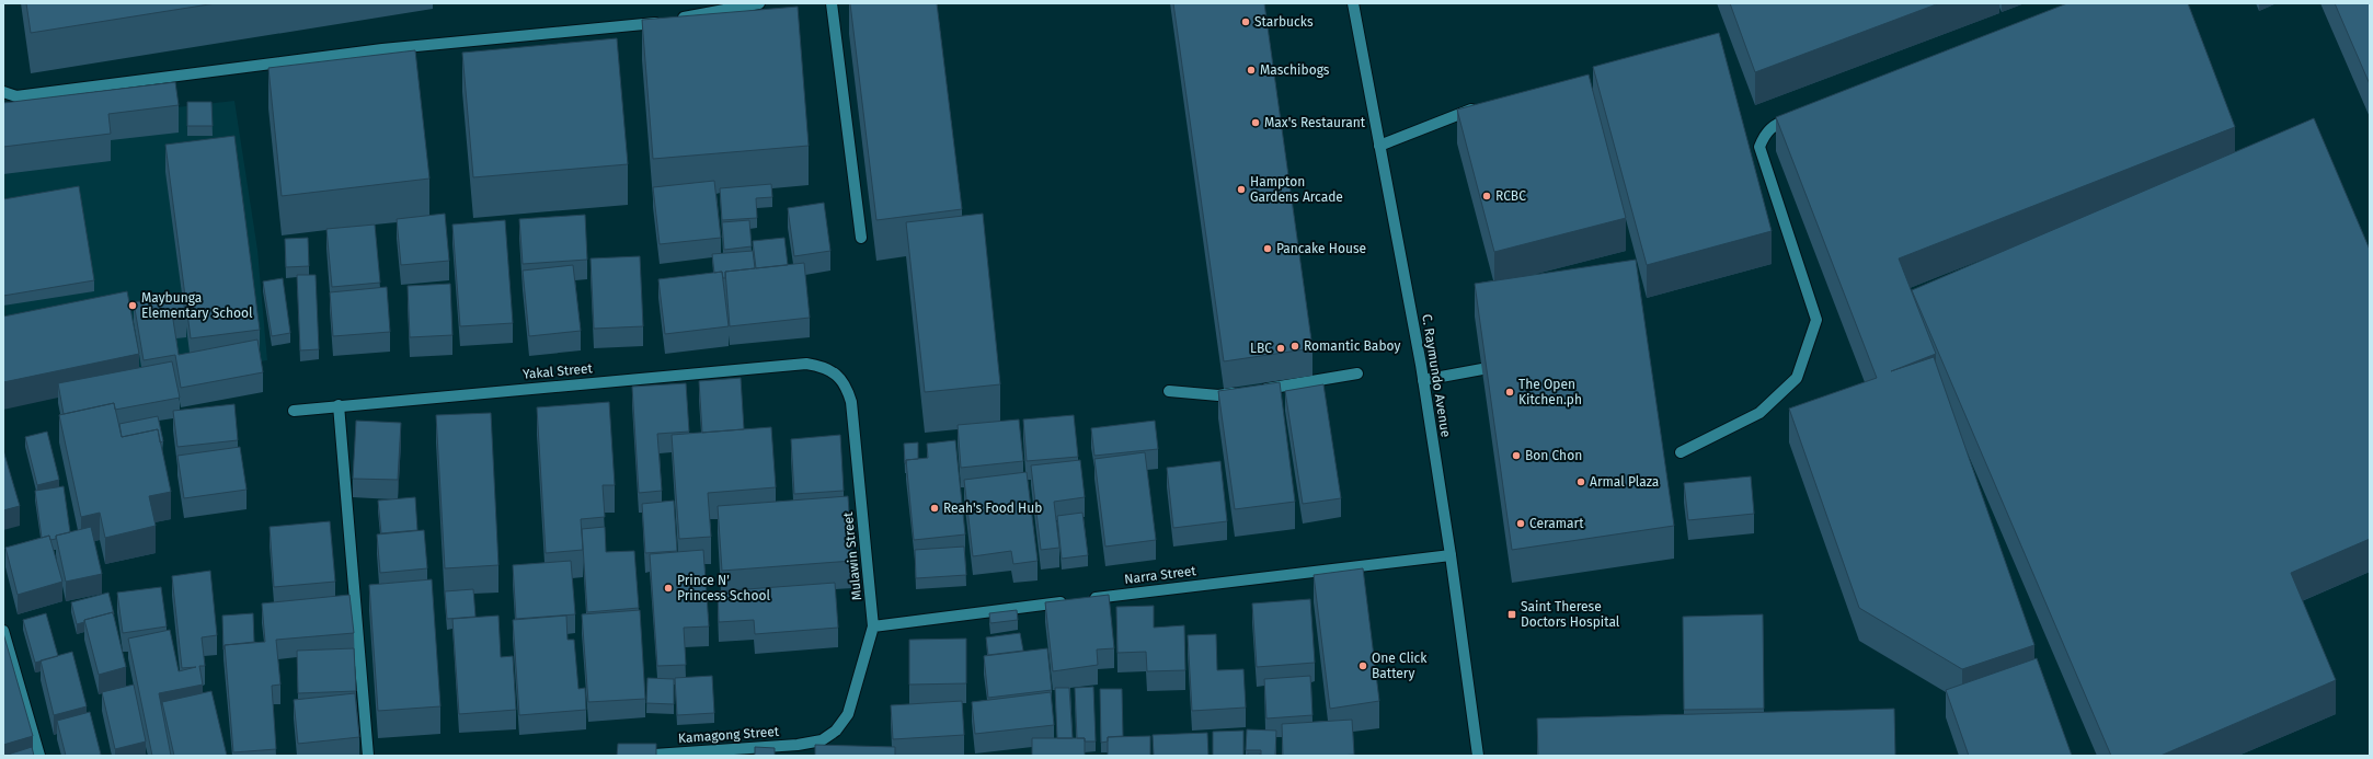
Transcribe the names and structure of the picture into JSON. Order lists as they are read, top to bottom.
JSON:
{
  "streets": {
    "street": [
      "Yakal Street",
      "C. Raymundo Avenue",
      "Mulawin Street",
      "Narra Street",
      "Kamagong Street"
    ]
  },
  "crossings": [
    ["Yakal Street", "Mulawin Street"],
    ["C. Raymundo Avenue", "Narra Street"],
    ["Mulawin Street", "Narra Street"],
    ["Mulawin Street", "Kamagong Street"]
  ],
  "places": {
    "other": [
      "Starbucks",
      "Maschibogs",
      "Max's Restaurant",
      "Hampton Gardens Arcade",
      "RCBC",
      "Pancake House",
      "Maybunga Elementary School",
      "Romantic Baboy",
      "LBC",
      "The Open Kitchen.ph",
      "Bon Chon",
      "Armal Plaza",
      "Reah's Food Hub",
      "Ceramart",
      "Prince N' Princess School",
      "One Click Battery"
    ],
    "transit": ["Saint Therese Doctors Hospital"]
  }
}
